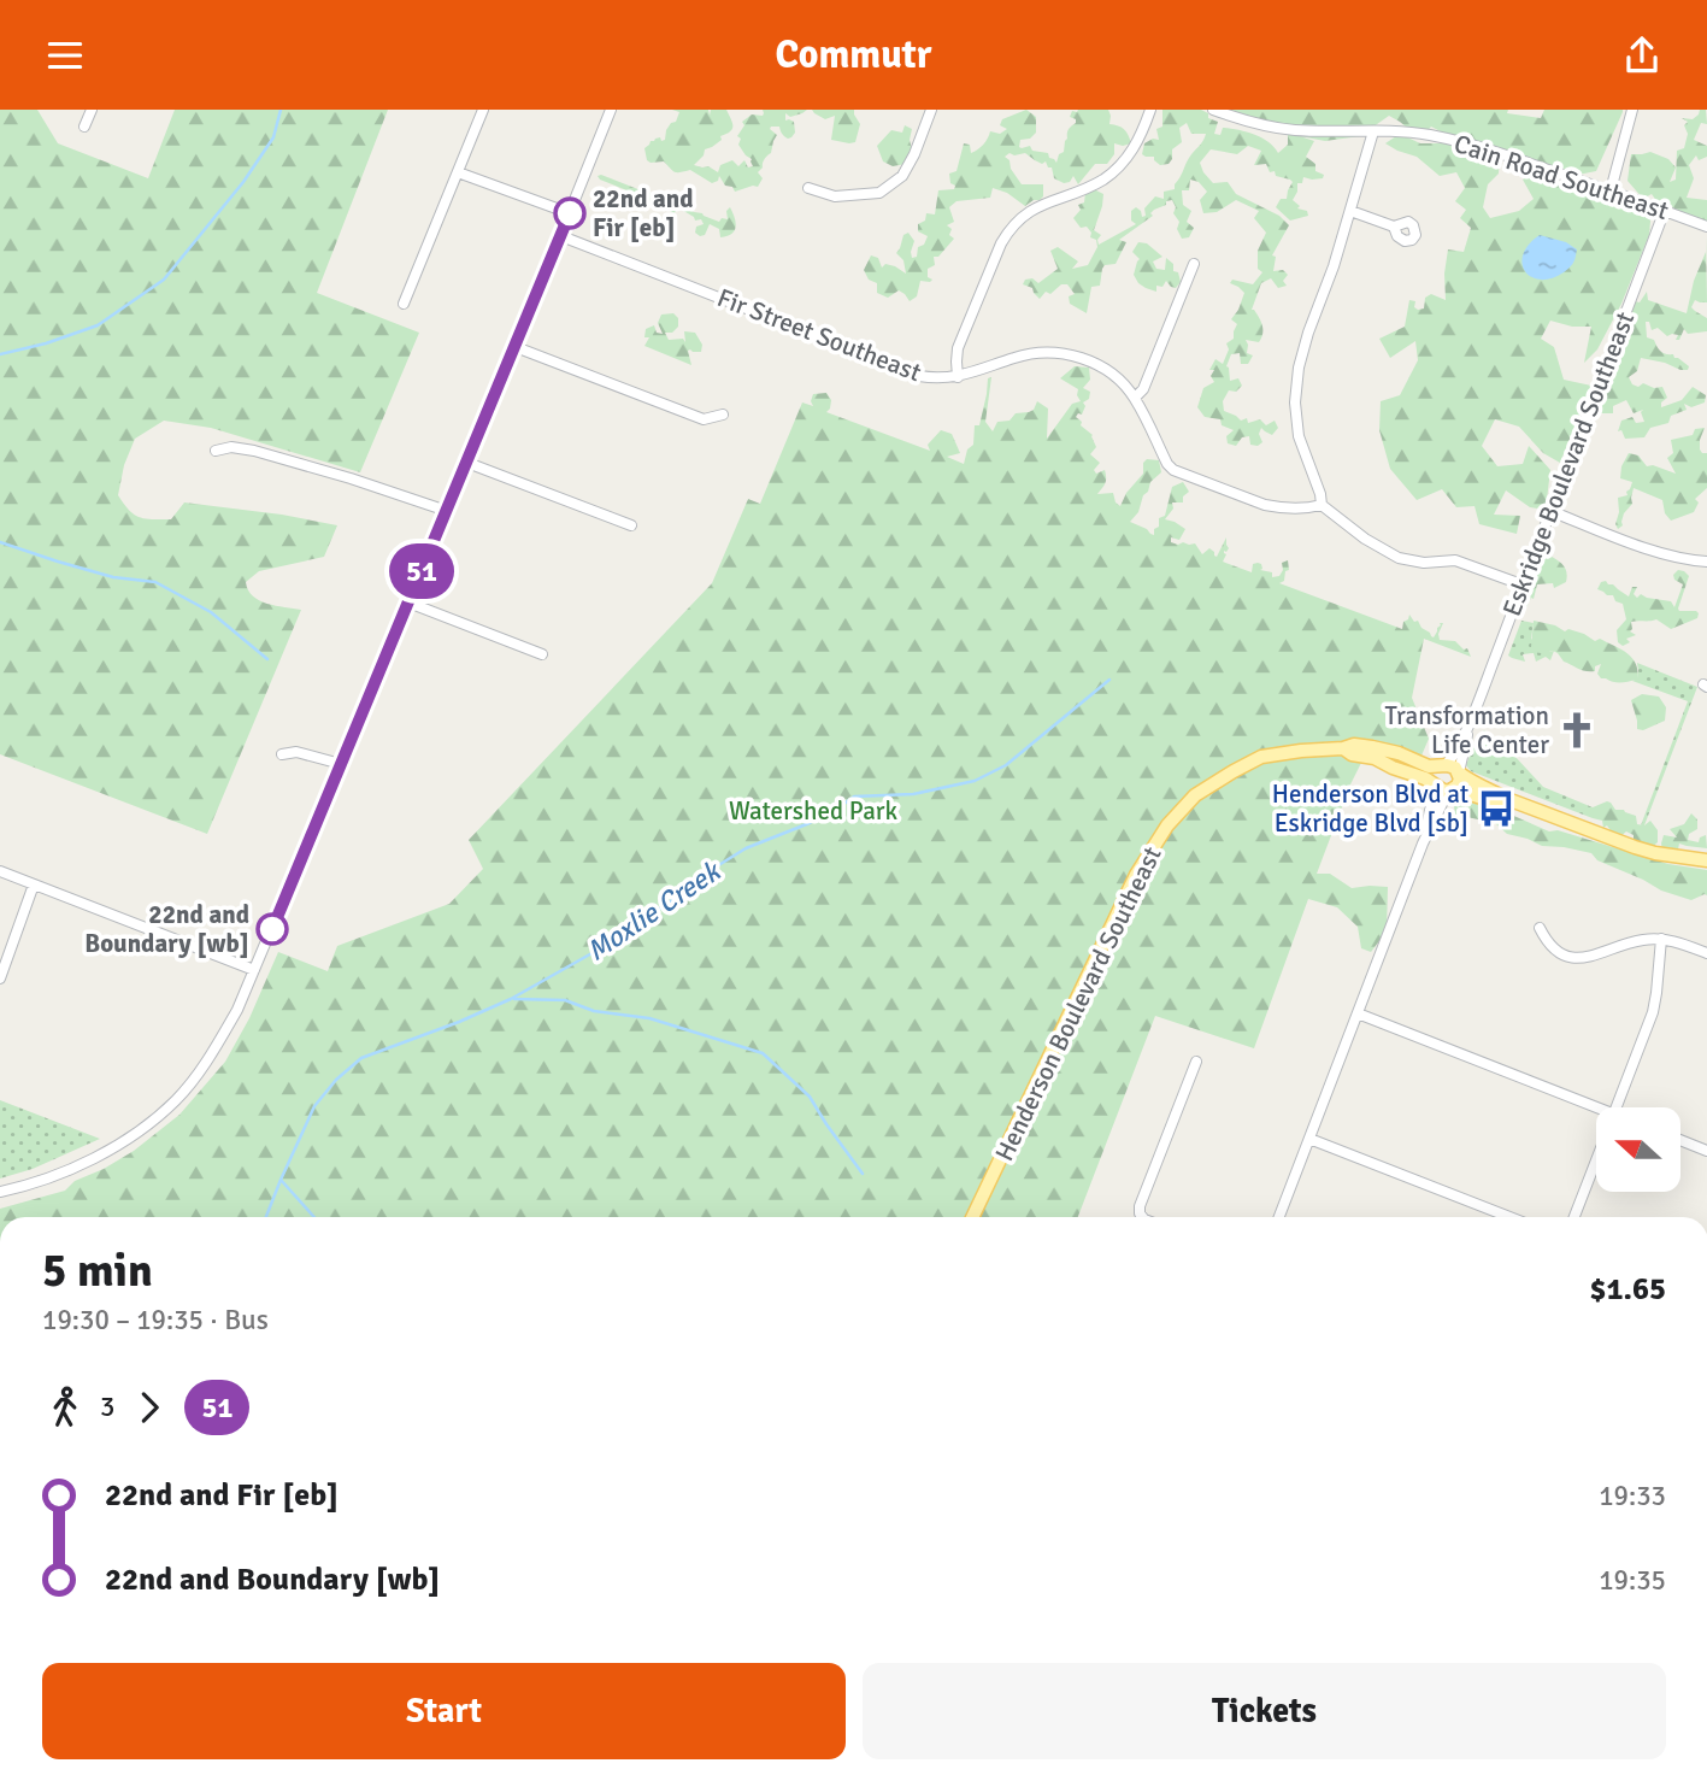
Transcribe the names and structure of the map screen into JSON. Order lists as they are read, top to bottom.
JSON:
{
  "streets": {
    "main road": ["Henderson Boulevard Southeast"],
    "street": ["Cain Road Southeast", "Fir Street Southeast", "Eskridge Boulevard Southeast"]
  },
  "crossings": [
    ["Cain Road Southeast", "Eskridge Boulevard Southeast"],
    ["Eskridge Boulevard Southeast", "Henderson Boulevard Southeast"]
  ],
  "water": ["Moxlie Creek"],
  "parks": ["Watershed Park"],
  "places": {
    "other": ["22nd and Fir [eb]", "22nd and Boundary [wb]"],
    "church": ["Transformation Life Center"],
    "bus stop": ["Henderson Blvd at Eskridge Blvd [sb]"]
  },
  "lines": ["bus line 51"],
  "north": "left",
  "page": {
    "header": "Commutr",
    "on_map": "51",
    "heading": ["5 min", "19:30 – 19:35 · Bus", "$1.65"],
    "legs": ["3", "51"],
    "list": [
      {
        "name": "22nd and Fir [eb]",
        "value": "19:33"
      },
      {
        "name": "22nd and Boundary [wb]",
        "value": "19:35"
      }
    ],
    "buttons": ["Start", "Tickets"]
  }
}
